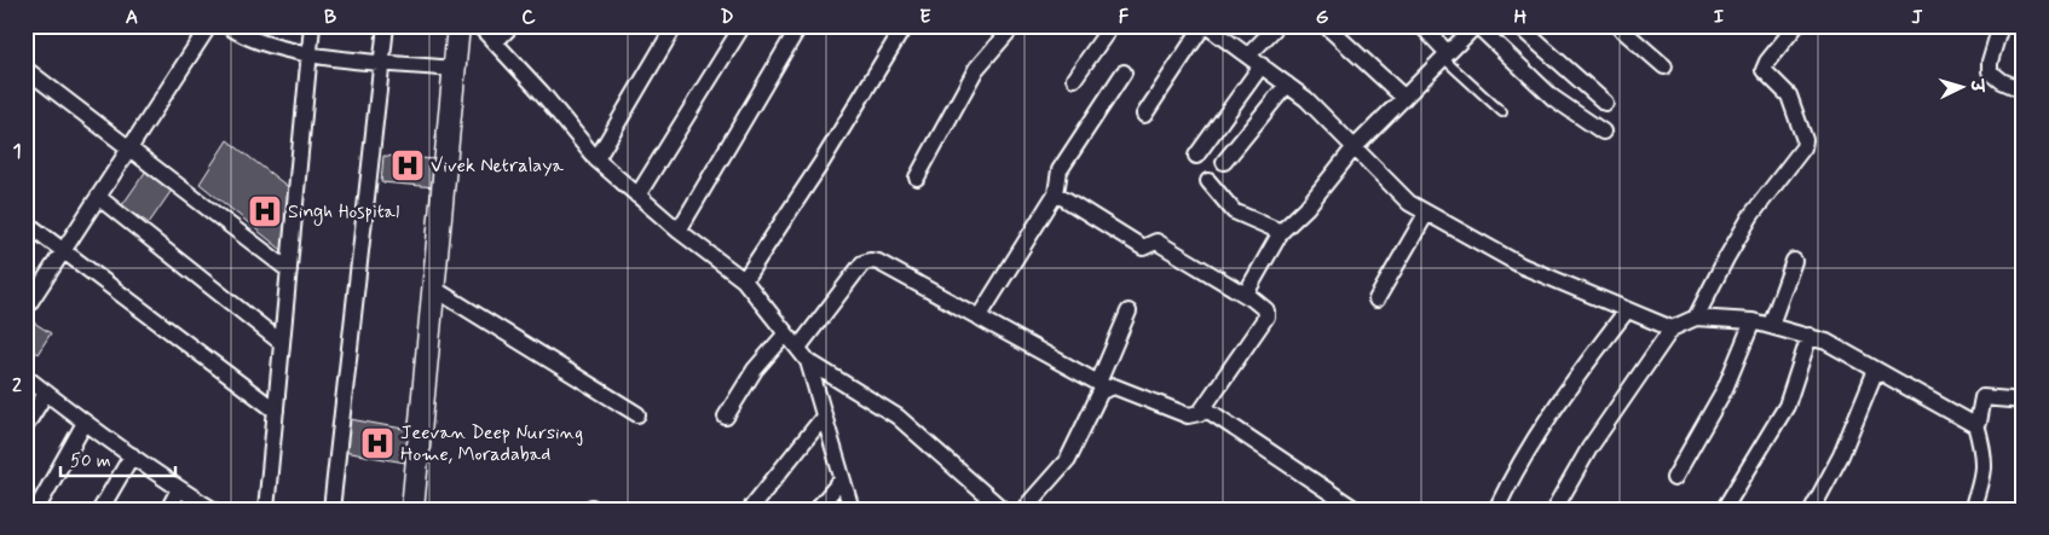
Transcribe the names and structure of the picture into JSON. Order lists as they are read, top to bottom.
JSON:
{
  "places": {
    "hospital": ["Vivek Netralaya", "Singh Hospital", "Jeevan Deep Nursing Home, Moradabad"]
  },
  "scale_bar": "50 m",
  "north": "right",
  "grid": {
    "columns": [
      "A",
      "B",
      "C",
      "D",
      "E",
      "F",
      "G",
      "H",
      "I",
      "J"
    ],
    "rows": ["1", "2"]
  }
}
